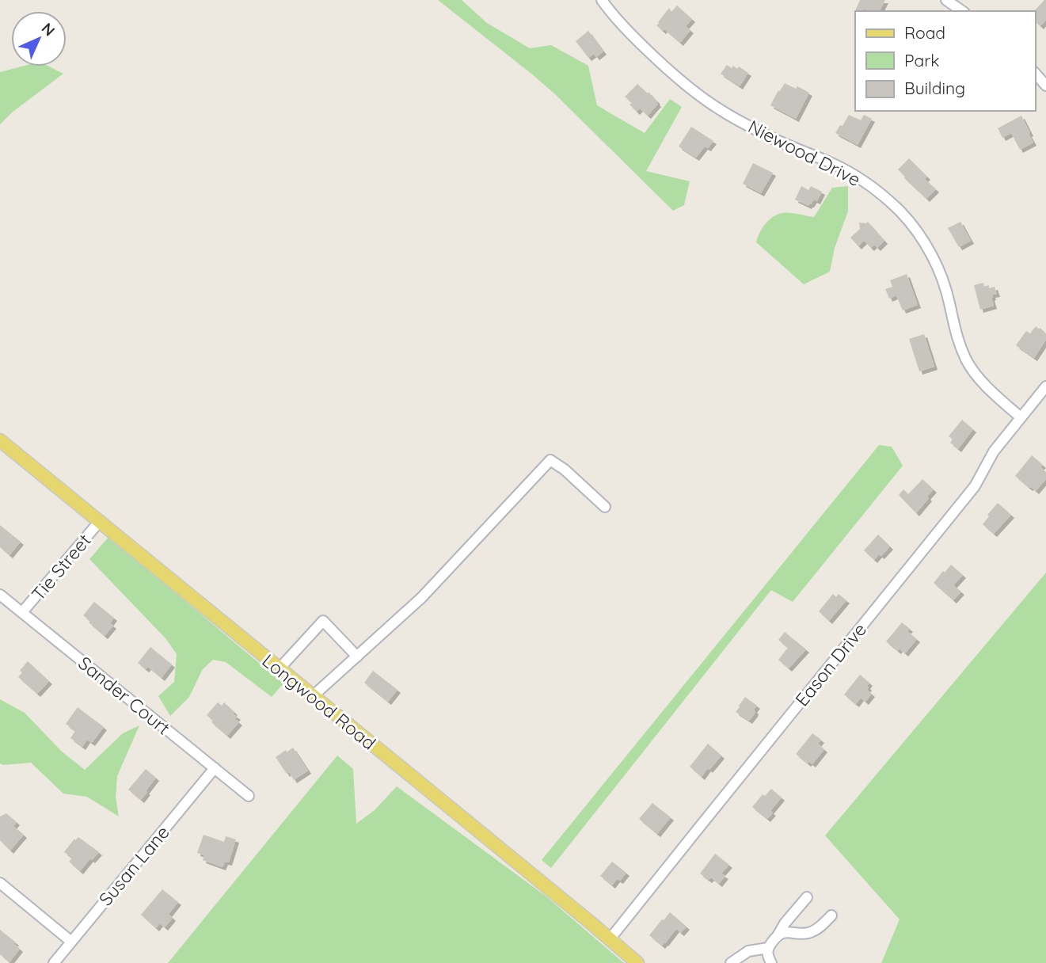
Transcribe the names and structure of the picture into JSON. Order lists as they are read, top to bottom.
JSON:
{
  "streets": {
    "main road": ["Longwood Road"],
    "street": [
      "Niewood Drive",
      "Tie Street",
      "Eason Drive",
      "Sander Court",
      "Susan Lane"
    ]
  },
  "crossings": [
    ["Niewood Drive", "Eason Drive"],
    ["Tie Street", "Sander Court"],
    ["Tie Street", "Longwood Road"],
    ["Eason Drive", "Longwood Road"],
    ["Sander Court", "Susan Lane"]
  ],
  "legend": ["Road", "Park", "Building"],
  "north": "top right"
}
